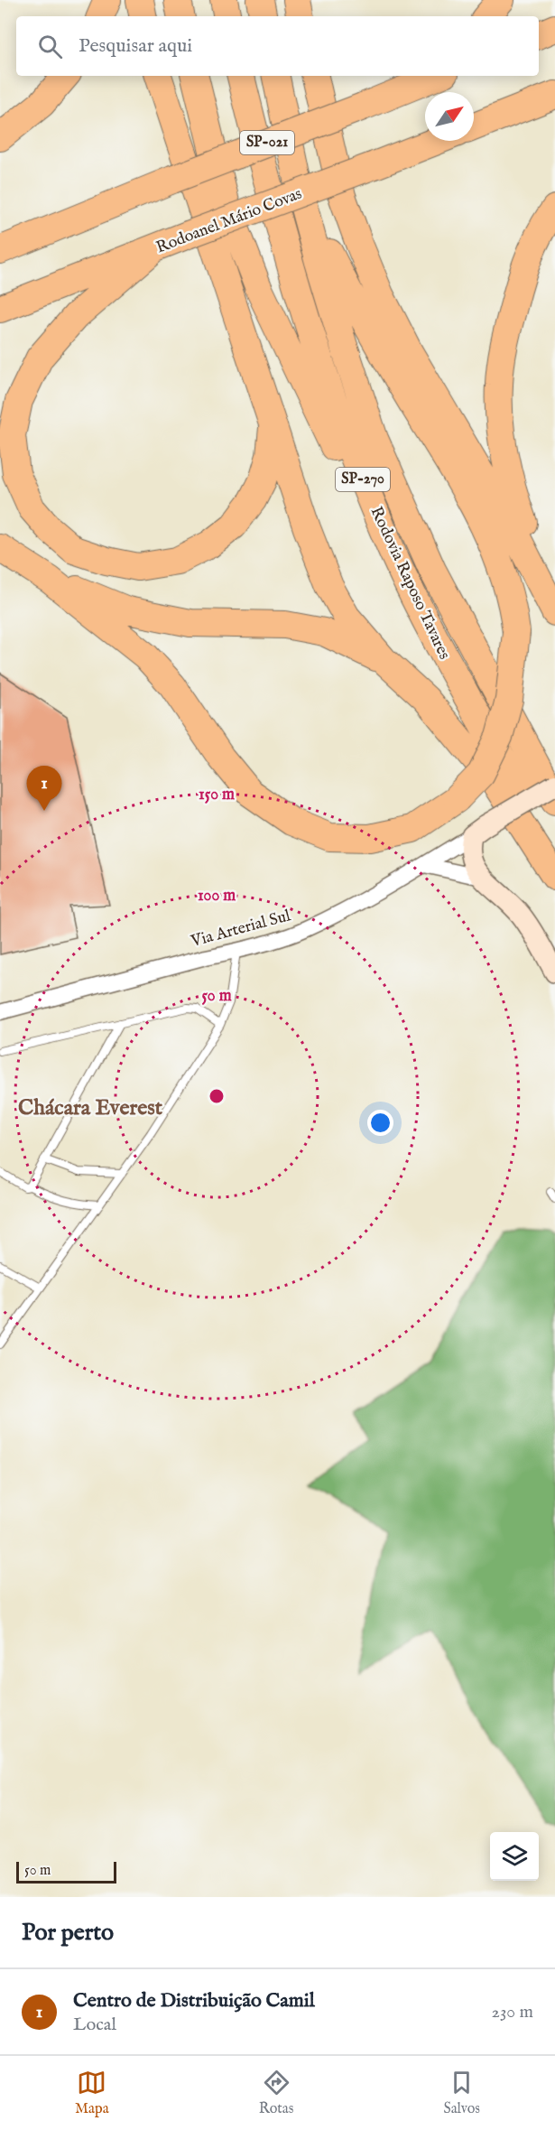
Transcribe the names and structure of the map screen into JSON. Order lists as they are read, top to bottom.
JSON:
{
  "streets": {
    "highway": [
      "SP-021",
      "Rodoanel Mário Covas",
      "SP-270",
      "Rodovia Raposo Tavares"
    ],
    "street": ["Via Arterial Sul"]
  },
  "districts": ["Chácara Everest"],
  "scale_bar": "50 m",
  "north": "top right",
  "page": {
    "search": "Pesquisar aqui",
    "pins": "1",
    "scale": "50 m",
    "heading": "Por perto",
    "list": [
      {
        "mark": "1",
        "name": "Centro de Distribuição Camil",
        "note": "Local",
        "value": "230 m"
      }
    ],
    "nav": ["Mapa", "Rotas", "Salvos"]
  },
  "rings": ["150 m", "100 m", "50 m"]
}
